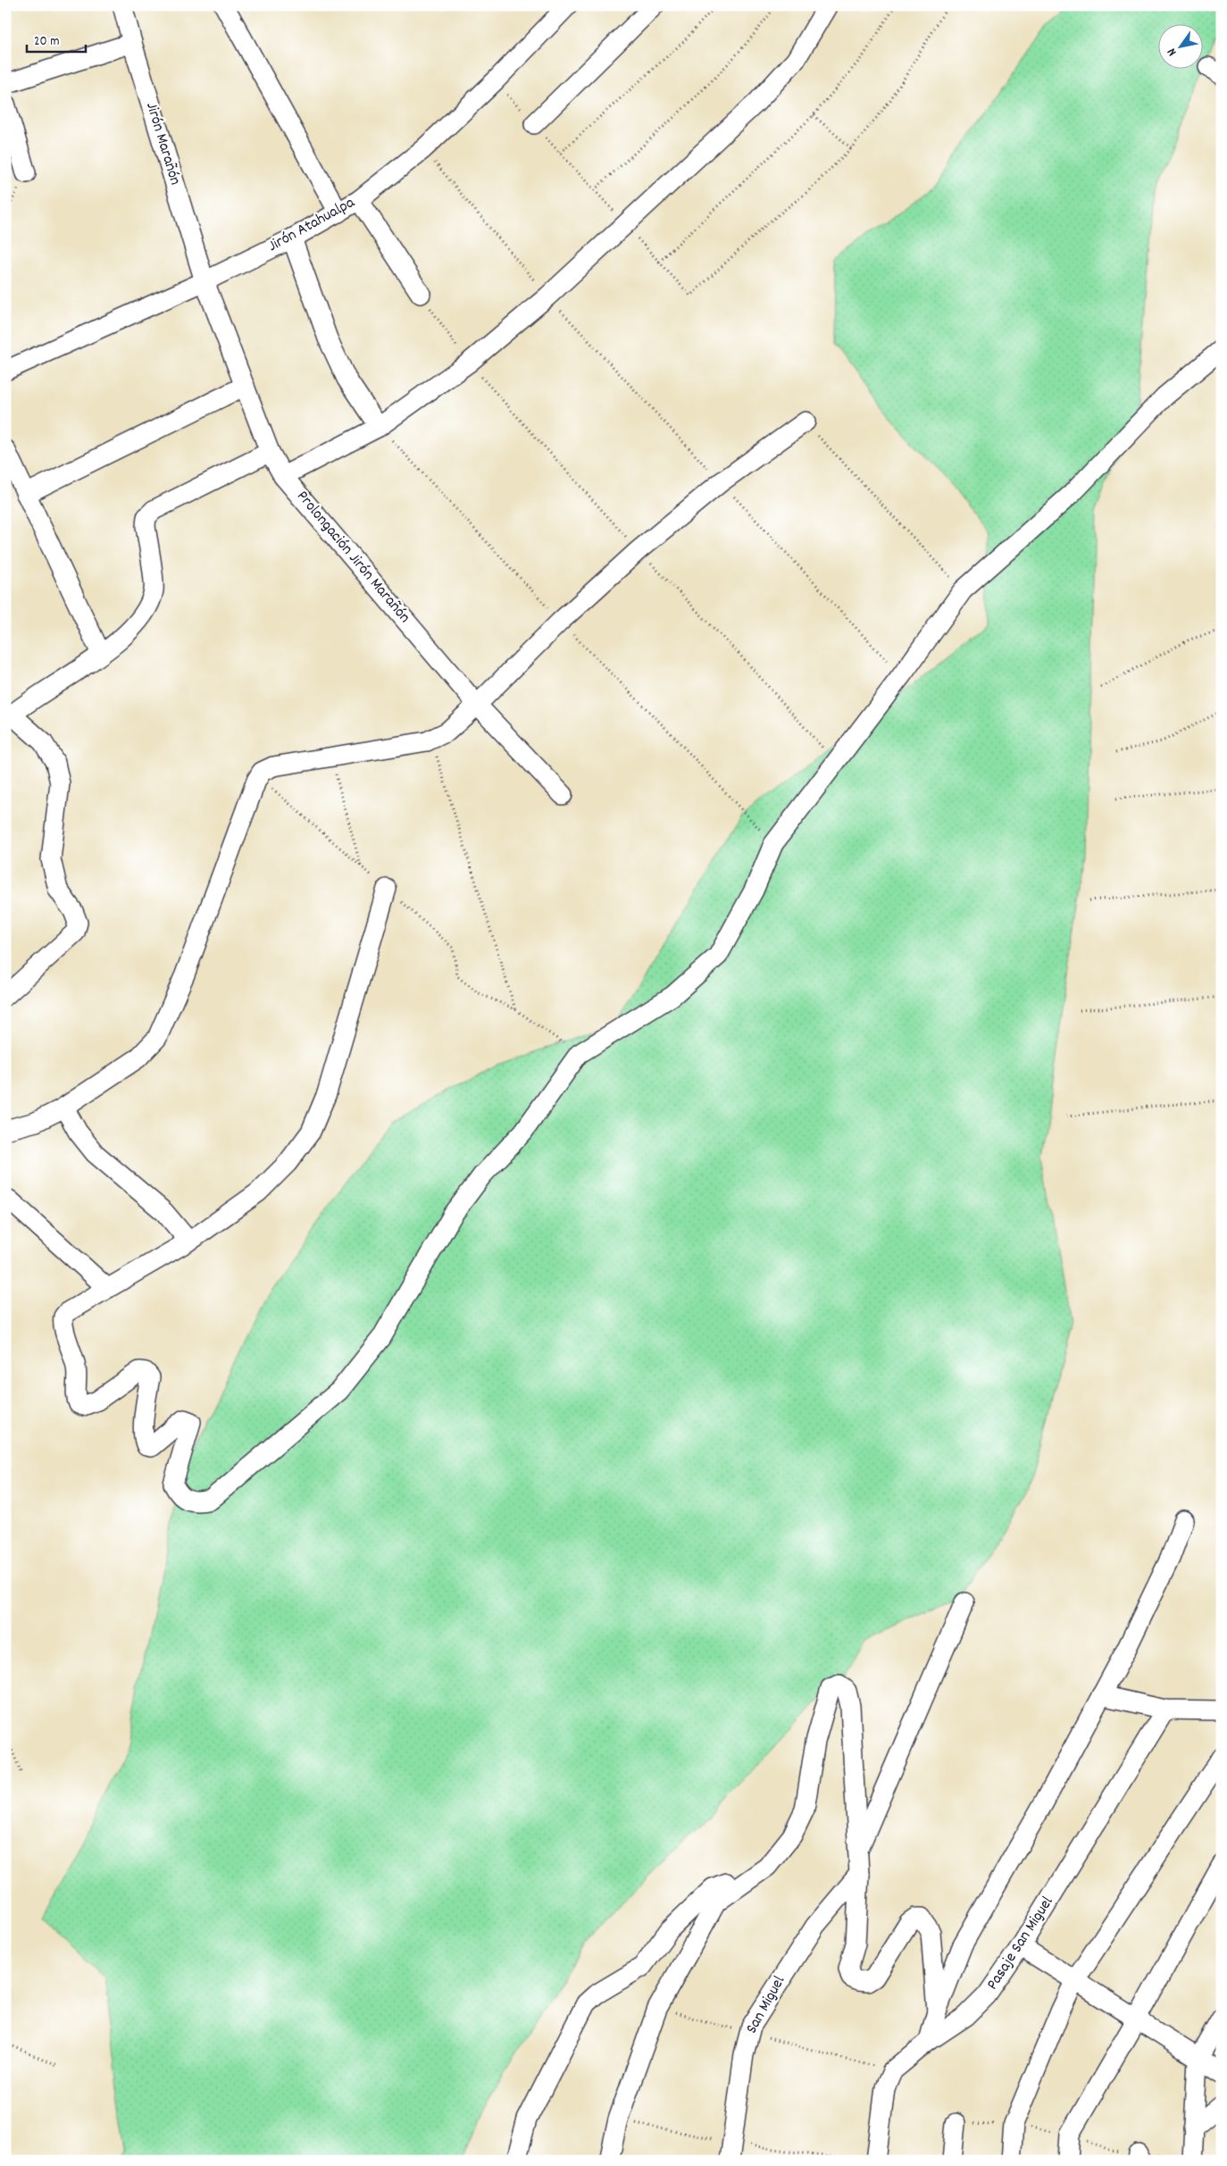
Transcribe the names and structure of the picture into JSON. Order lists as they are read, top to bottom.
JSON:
{
  "streets": {
    "street": [
      "Jirón Marañón",
      "Jirón Atahualpa",
      "Prolongación Jirón Marañón",
      "Pasaje San Miguel",
      "San Miguel"
    ]
  },
  "crossings": [
    ["Jirón Marañón", "Jirón Atahualpa"],
    ["Jirón Marañón", "Prolongación Jirón Marañón"],
    ["Jirón Atahualpa", "Prolongación Jirón Marañón"]
  ],
  "scale_bar": "20 m",
  "north": "bottom left"
}
